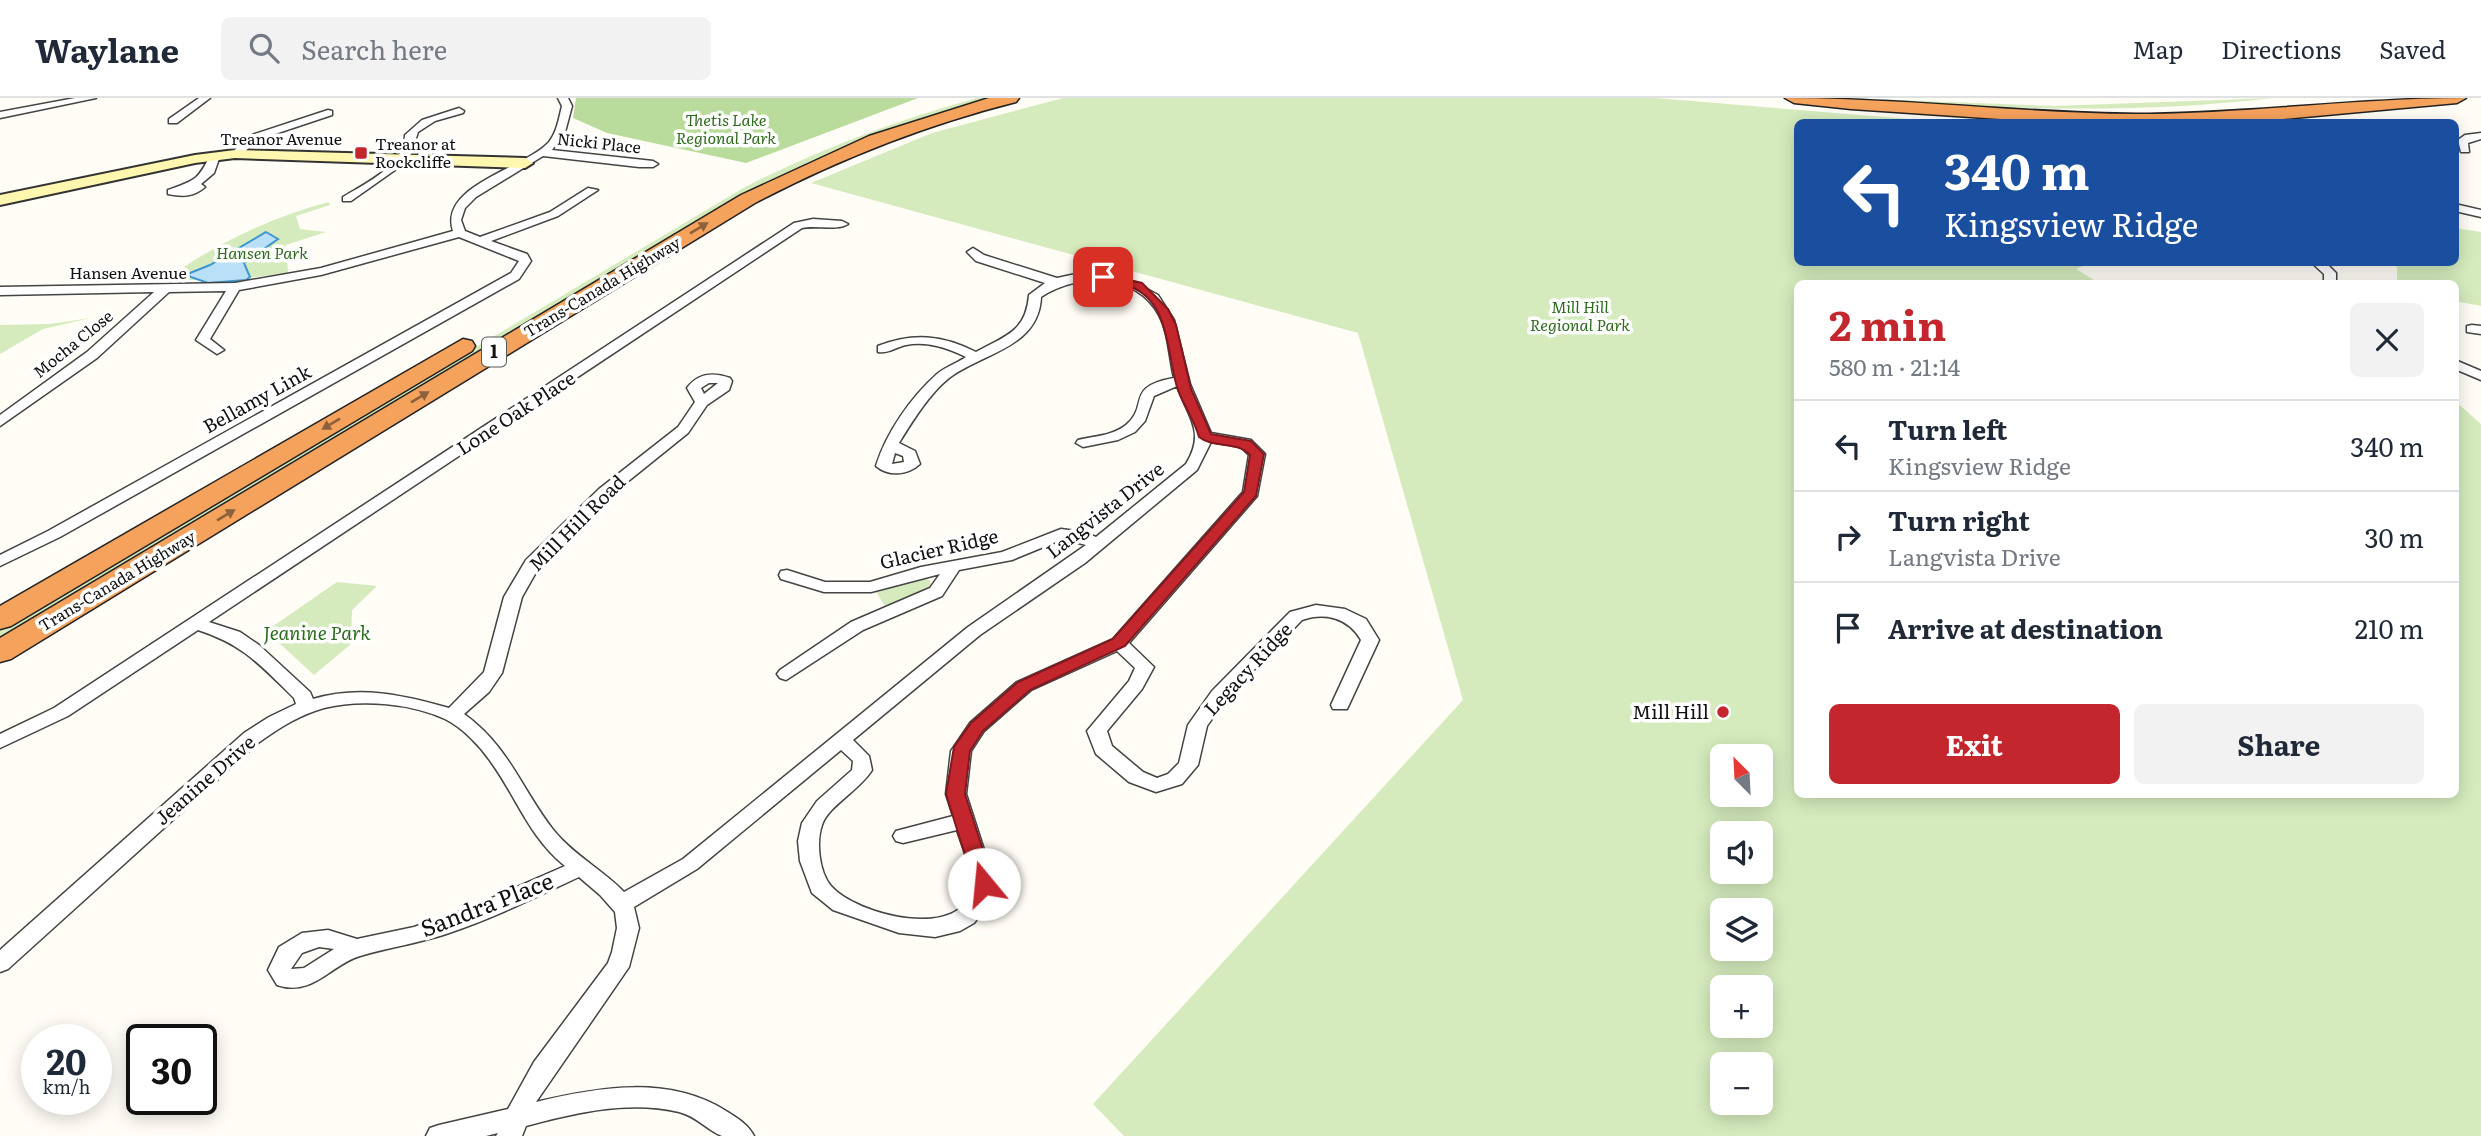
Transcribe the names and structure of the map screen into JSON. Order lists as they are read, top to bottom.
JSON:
{
  "streets": {
    "highway": ["Trans-Canada Highway", "1"],
    "street": [
      "Treanor Avenue",
      "Nicki Place",
      "Hansen Avenue",
      "Mocha Close",
      "Bellamy Link",
      "Lone Oak Place",
      "Langvista Drive",
      "Mill Hill Road",
      "Glacier Ridge",
      "Legacy Ridge",
      "Jeanine Drive",
      "Sandra Place"
    ]
  },
  "crossings": [
    ["Hansen Avenue", "Mocha Close"],
    ["Langvista Drive", "Glacier Ridge"],
    ["Mill Hill Road", "Jeanine Drive"]
  ],
  "parks": [
    "Thetis Lake Regional Park",
    "Hansen Park",
    "Mill Hill Regional Park",
    "Jeanine Park"
  ],
  "places": {
    "transit": ["Treanor at Rockcliffe"],
    "other": ["Mill Hill"]
  },
  "north": "top left",
  "page": {
    "header": "Waylane",
    "search": "Search here",
    "nav": ["Map", "Directions", "Saved"],
    "turn": ["340 m", "Kingsview Ridge"],
    "heading": ["2 min", "580 m · 21:14"],
    "list": [
      {
        "name": "Turn left",
        "note": "Kingsview Ridge",
        "value": "340 m"
      },
      {
        "name": "Turn right",
        "note": "Langvista Drive",
        "value": "30 m"
      },
      {
        "name": "Arrive at destination",
        "value": "210 m"
      }
    ],
    "buttons": ["Exit", "Share"],
    "map_buttons": ["+", "−"],
    "speed": "20 km/h",
    "limit": "30"
  }
}
